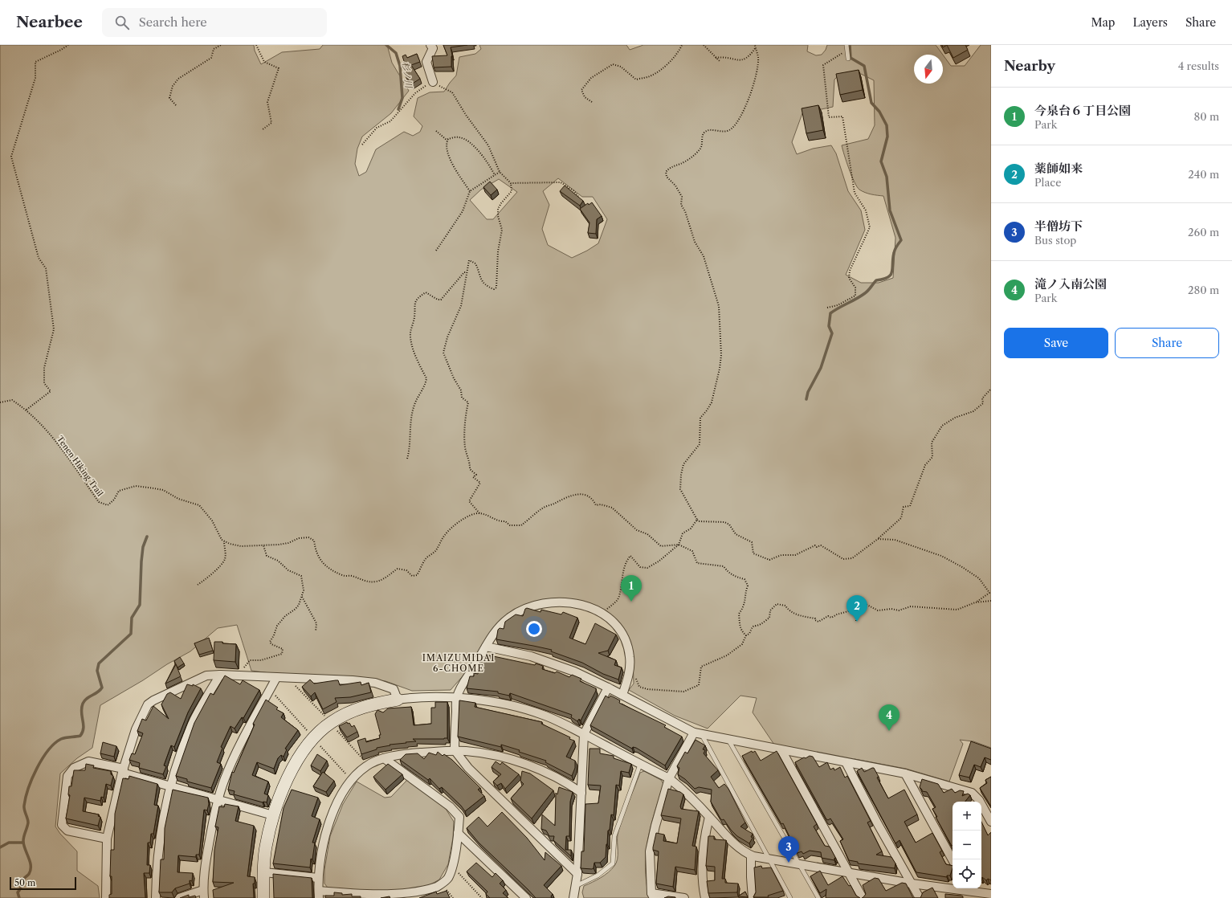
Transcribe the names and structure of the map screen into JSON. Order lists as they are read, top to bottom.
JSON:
{
  "streets": {
    "path": ["Tenen Hiking Trail"]
  },
  "districts": ["IMAIZUMIDAI 6-CHOME"],
  "water": ["杉ノ川"],
  "scale_bar": "50 m",
  "north": "bottom",
  "page": {
    "header": "Nearbee",
    "search": "Search here",
    "nav": ["Map", "Layers", "Share"],
    "heading": ["Nearby", "4 results"],
    "list": [
      {
        "mark": "1",
        "name": "今泉台６丁目公園",
        "note": "Park",
        "value": "80 m"
      },
      {
        "mark": "2",
        "name": "薬師如来",
        "note": "Place",
        "value": "240 m"
      },
      {
        "mark": "3",
        "name": "半僧坊下",
        "note": "Bus stop",
        "value": "260 m"
      },
      {
        "mark": "4",
        "name": "滝ノ入南公園",
        "note": "Park",
        "value": "280 m"
      }
    ],
    "buttons": ["Save", "Share"],
    "pins": [
      "1",
      "2",
      "4",
      "3"
    ],
    "map_buttons": ["+", "−"],
    "scale": "50 m"
  }
}
